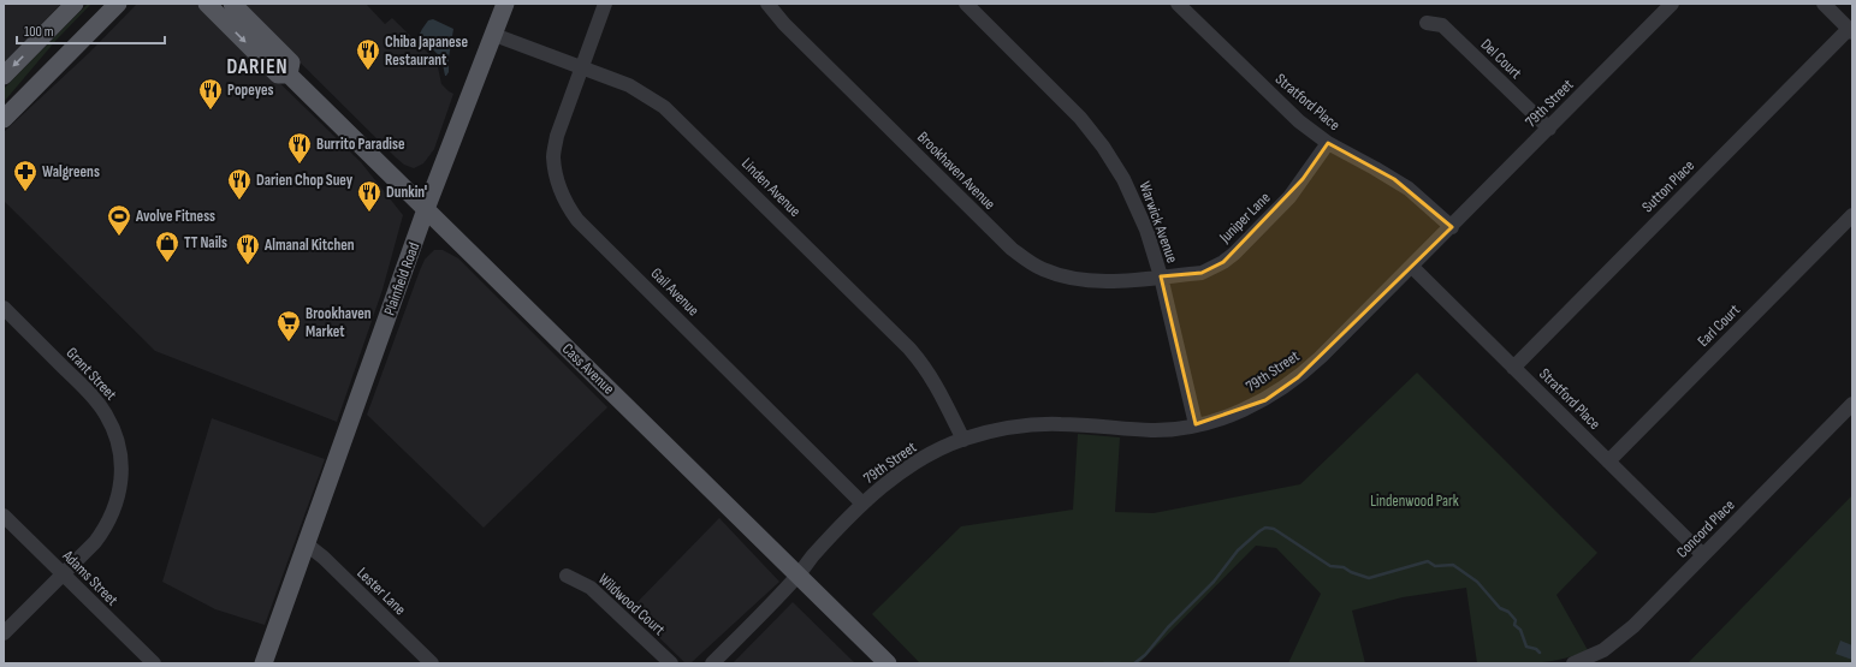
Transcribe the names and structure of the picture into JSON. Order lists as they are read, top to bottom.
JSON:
{
  "streets": {
    "main road": ["Plainfield Road", "Cass Avenue"],
    "street": [
      "Del Court",
      "Stratford Place",
      "79th Street",
      "Brookhaven Avenue",
      "Sutton Place",
      "Linden Avenue",
      "Juniper Lane",
      "Warwick Avenue",
      "Gail Avenue",
      "Earl Court",
      "Grant Street",
      "Concord Place",
      "Adams Street",
      "Lester Lane",
      "Wildwood Court"
    ]
  },
  "crossings": [
    ["Del Court", "79th Street"],
    ["Stratford Place", "79th Street"],
    ["Stratford Place", "Sutton Place"],
    ["Stratford Place", "Juniper Lane"],
    ["Stratford Place", "Earl Court"],
    ["Stratford Place", "Concord Place"],
    ["79th Street", "Linden Avenue"],
    ["79th Street", "Warwick Avenue"],
    ["79th Street", "Gail Avenue"],
    ["79th Street", "Cass Avenue"],
    ["Brookhaven Avenue", "Juniper Lane"],
    ["Brookhaven Avenue", "Warwick Avenue"],
    ["Linden Avenue", "Plainfield Road"],
    ["Linden Avenue", "Gail Avenue"],
    ["Juniper Lane", "Warwick Avenue"],
    ["Plainfield Road", "Cass Avenue"],
    ["Plainfield Road", "Lester Lane"],
    ["Grant Street", "Adams Street"]
  ],
  "districts": ["DARIEN"],
  "parks": ["Lindenwood Park"],
  "places": {
    "restaurant": [
      "Chiba Japanese Restaurant",
      "Popeyes",
      "Burrito Paradise",
      "Darien Chop Suey",
      "Dunkin'",
      "Almanal Kitchen"
    ],
    "pharmacy": ["Walgreens"],
    "sports": ["Avolve Fitness"],
    "shop": ["TT Nails"],
    "supermarket": ["Brookhaven Market"]
  },
  "scale_bar": "100 m"
}
